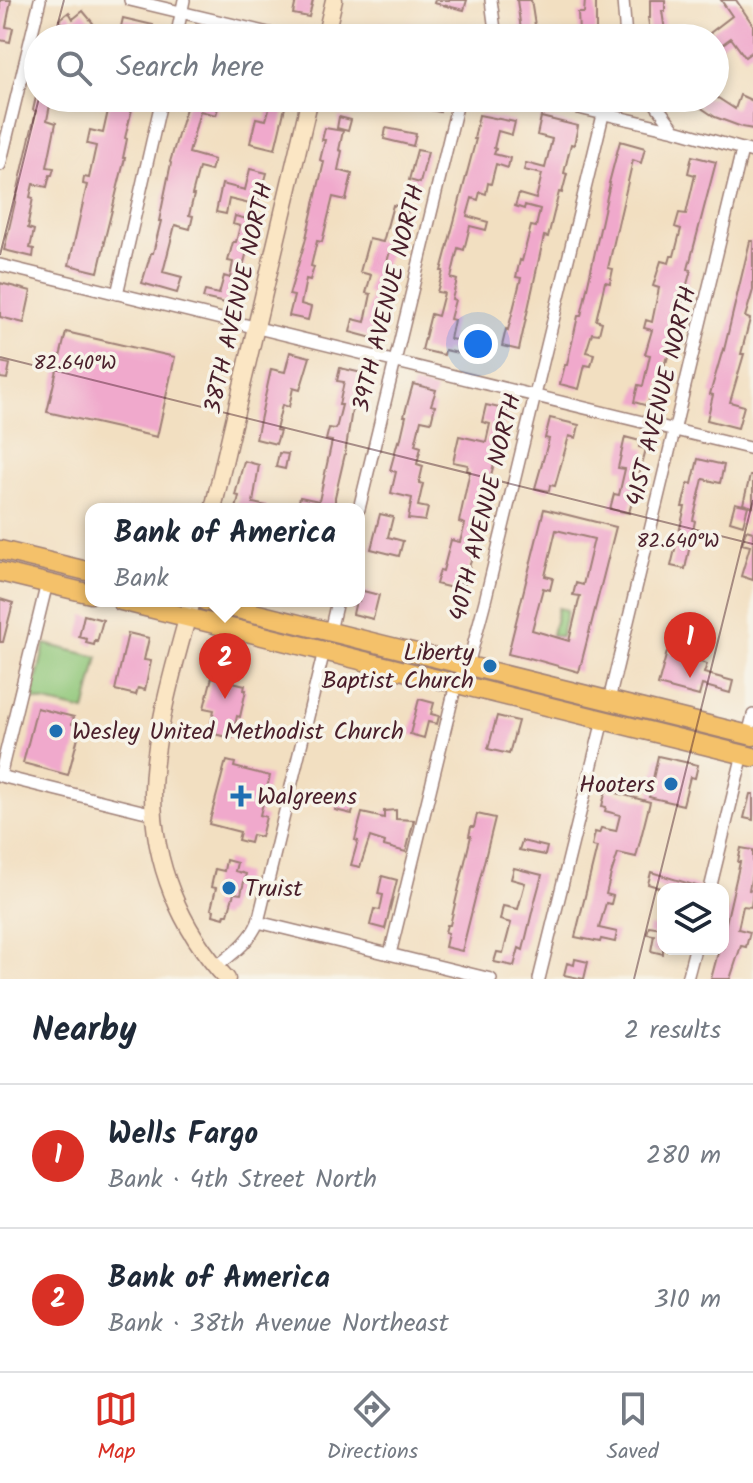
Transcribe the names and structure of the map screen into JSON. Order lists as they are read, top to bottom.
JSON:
{
  "streets": {
    "main road": ["38TH AVENUE NORTH"],
    "street": ["39TH AVENUE NORTH", "41ST AVENUE NORTH", "40TH AVENUE NORTH"]
  },
  "places": {
    "other": [
      "Liberty Baptist Church",
      "Wesley United Methodist Church",
      "Hooters",
      "Truist"
    ],
    "health": ["Walgreens"]
  },
  "page": {
    "search": "Search here",
    "popup": ["Bank of America", "Bank"],
    "pins": ["1", "2"],
    "heading": ["Nearby", "2 results"],
    "list": [
      {
        "mark": "1",
        "name": "Wells Fargo",
        "note": "Bank · 4th Street North",
        "value": "280 m"
      },
      {
        "mark": "2",
        "name": "Bank of America",
        "note": "Bank · 38th Avenue Northeast",
        "value": "310 m"
      }
    ],
    "nav": ["Map", "Directions", "Saved"]
  },
  "coordinates": ["82.640°W"]
}
